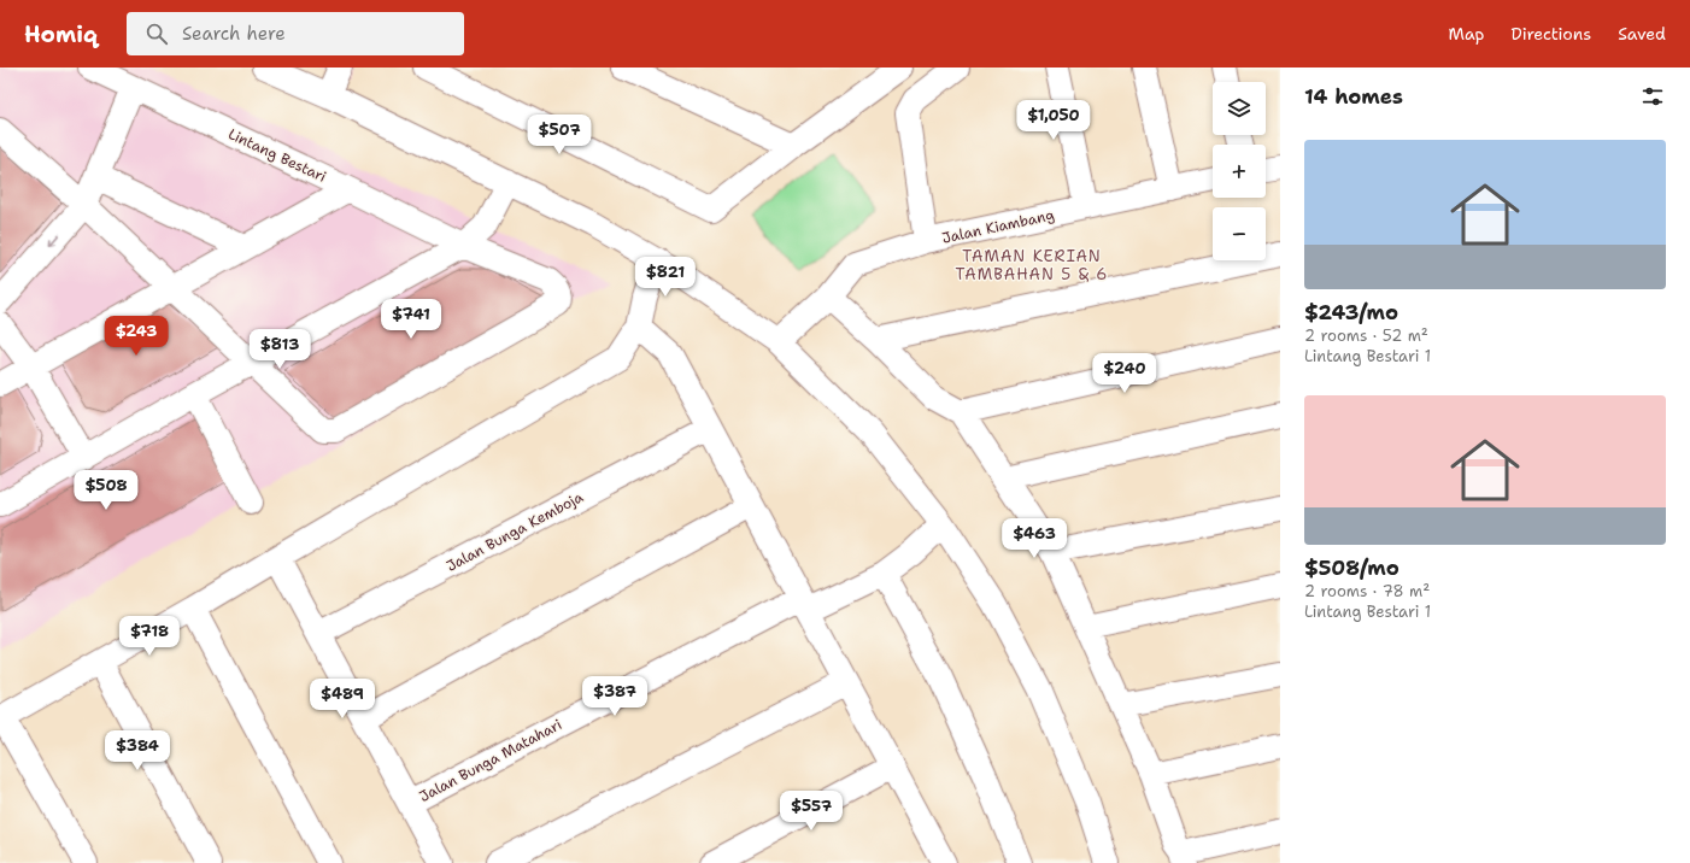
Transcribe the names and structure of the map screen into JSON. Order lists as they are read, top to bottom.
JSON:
{
  "streets": {
    "street": [
      "Lintang Bestari",
      "Jalan Kiambang",
      "Jalan Bunga Kemboja",
      "Jalan Bunga Matahari"
    ]
  },
  "districts": ["TAMAN KERIAN TAMBAHAN 5 & 6"],
  "page": {
    "header": "Homiq",
    "search": "Search here",
    "nav": ["Map", "Directions", "Saved"],
    "heading": "14 homes",
    "map_buttons": ["+", "−"],
    "price": [
      "$1,050",
      "$507",
      "$821",
      "$741",
      "$243",
      "$813",
      "$240",
      "$508",
      "$463",
      "$718",
      "$387",
      "$489",
      "$384",
      "$557"
    ],
    "list": [
      {
        "name": "$243/mo",
        "note": "2 rooms · 52 m² · Lintang Bestari 1"
      },
      {
        "name": "$508/mo",
        "note": "2 rooms · 78 m² · Lintang Bestari 1"
      }
    ]
  }
}
